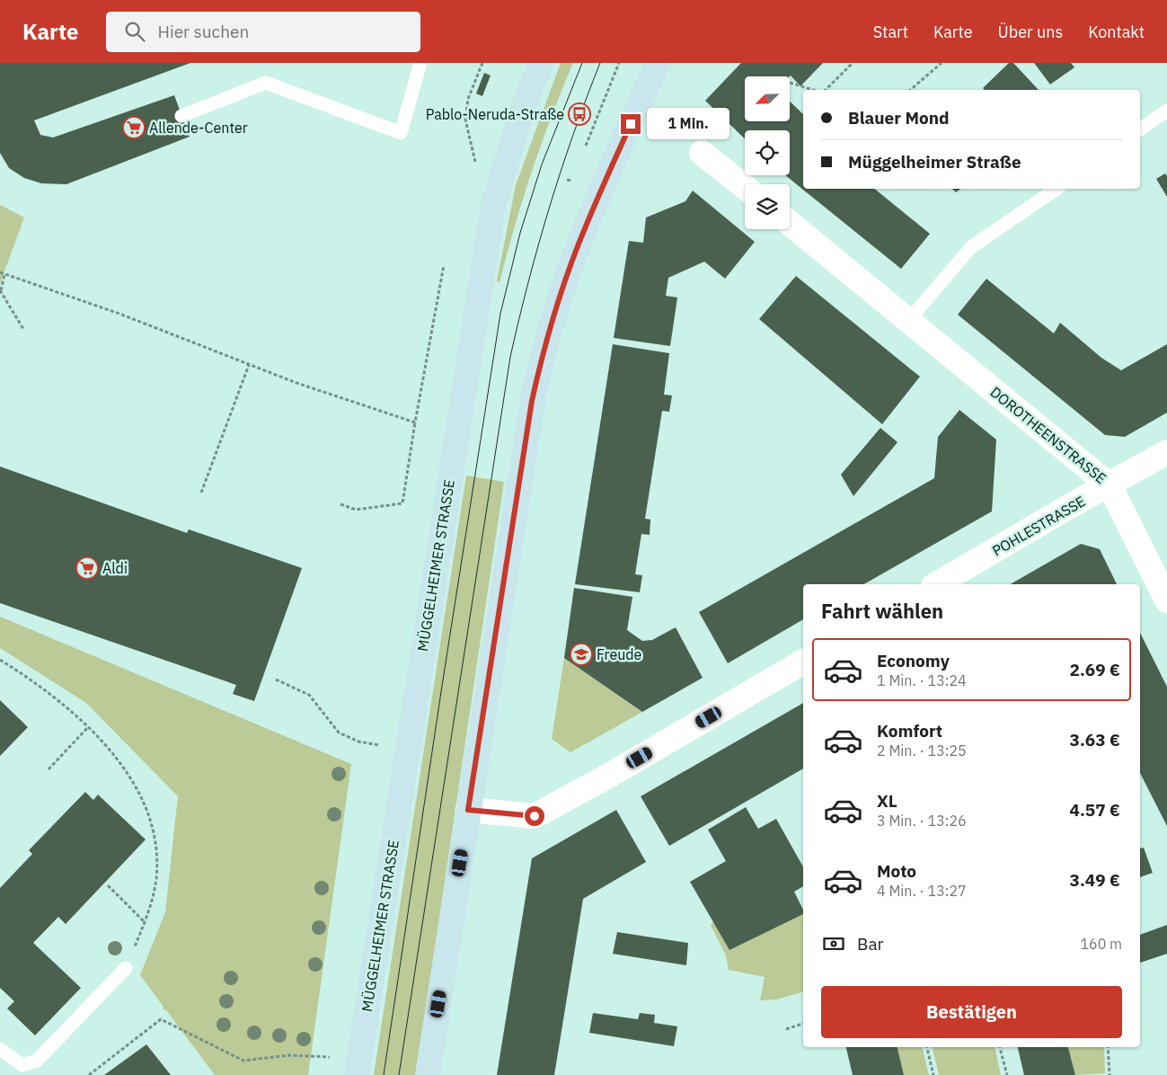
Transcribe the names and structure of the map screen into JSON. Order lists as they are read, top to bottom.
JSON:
{
  "streets": {
    "main road": ["MÜGGELHEIMER STRASSE"],
    "street": ["DOROTHEENSTRASSE", "POHLESTRASSE"]
  },
  "crossings": [
    ["DOROTHEENSTRASSE", "POHLESTRASSE"]
  ],
  "places": {
    "bus stop": ["Pablo-Neruda-Straße"],
    "supermarket": ["Allende-Center", "Aldi"],
    "school or university": ["Freude"]
  },
  "north": "bottom left",
  "page": {
    "header": "Karte",
    "search": "Hier suchen",
    "nav": [
      "Start",
      "Karte",
      "Über uns",
      "Kontakt"
    ],
    "banner": ["Blauer Mond", "Müggelheimer Straße"],
    "bubble": "1 Min.",
    "heading": "Fahrt wählen",
    "list": [
      {
        "name": "Economy",
        "note": "1 Min. · 13:24",
        "value": "2.69 €"
      },
      {
        "name": "Komfort",
        "note": "2 Min. · 13:25",
        "value": "3.63 €"
      },
      {
        "name": "XL",
        "note": "3 Min. · 13:26",
        "value": "4.57 €"
      },
      {
        "name": "Moto",
        "note": "4 Min. · 13:27",
        "value": "3.49 €"
      }
    ],
    "pay": ["Bar", "160 m"],
    "buttons": "Bestätigen"
  }
}
